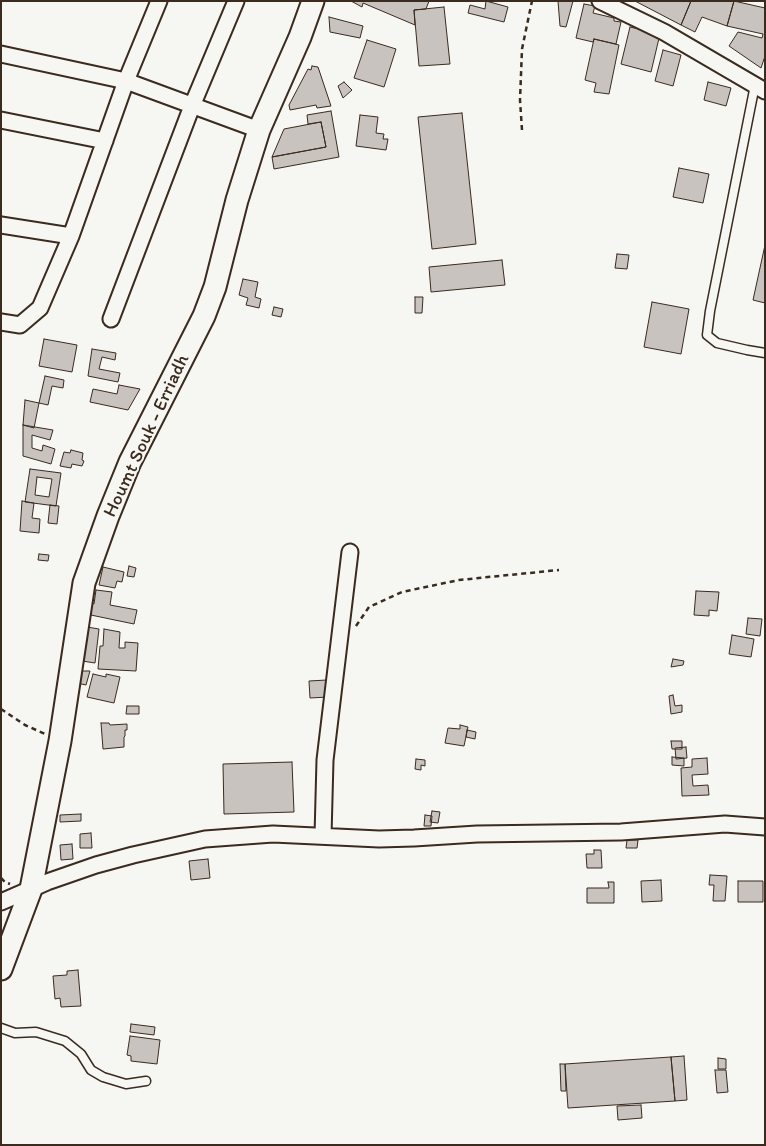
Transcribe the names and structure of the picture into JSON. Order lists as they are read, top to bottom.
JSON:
{
  "streets": {
    "street": ["Houmt Souk - Erriadh"]
  }
}
